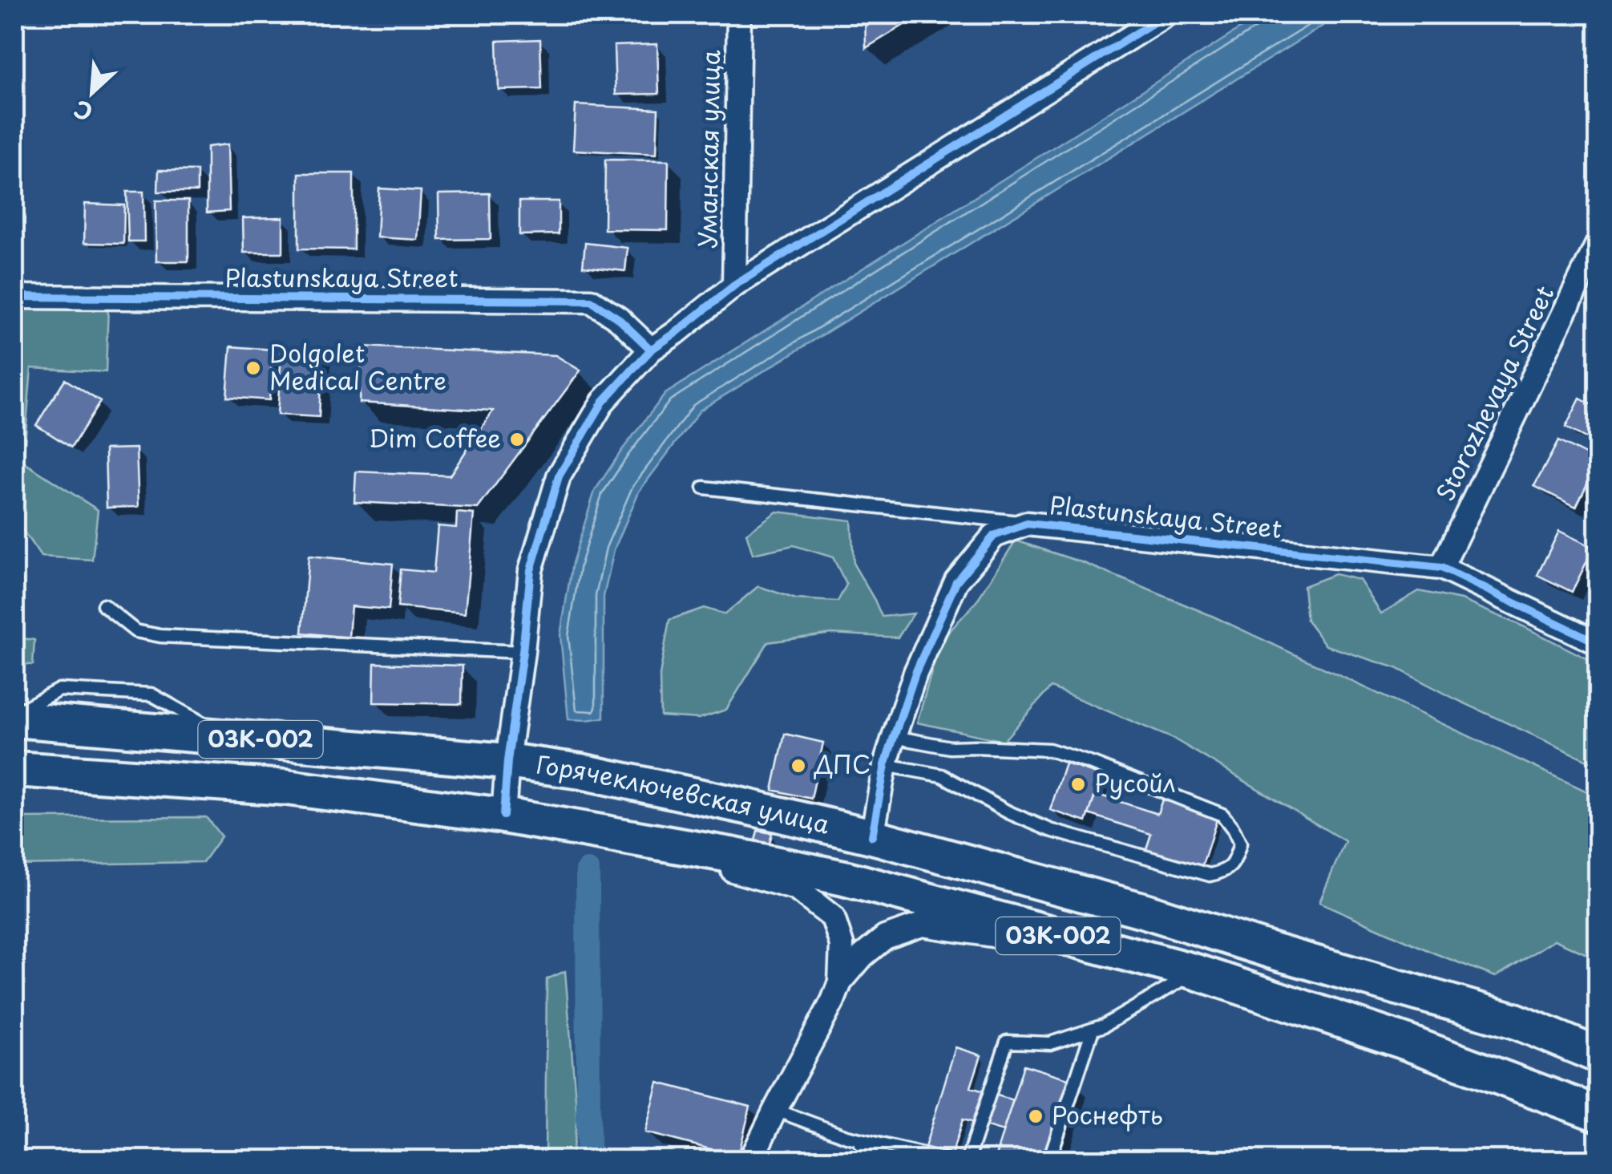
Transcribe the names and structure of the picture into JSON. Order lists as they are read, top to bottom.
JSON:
{
  "streets": {
    "main road": ["03К-002", "Горячеключевская улица"],
    "street": ["Уманская улица", "Plastunskaya Street", "Storozhevaya Street"]
  },
  "crossings": [
    ["Plastunskaya Street", "Storozhevaya Street"],
    ["Plastunskaya Street", "03К-002"],
    ["Plastunskaya Street", "Горячеключевская улица"],
    ["03К-002", "Горячеключевская улица"]
  ],
  "places": [
    "Dolgolet Medical Centre",
    "Dim Coffee",
    "ДПС",
    "Русойл",
    "Роснефть"
  ],
  "north": "bottom left"
}
